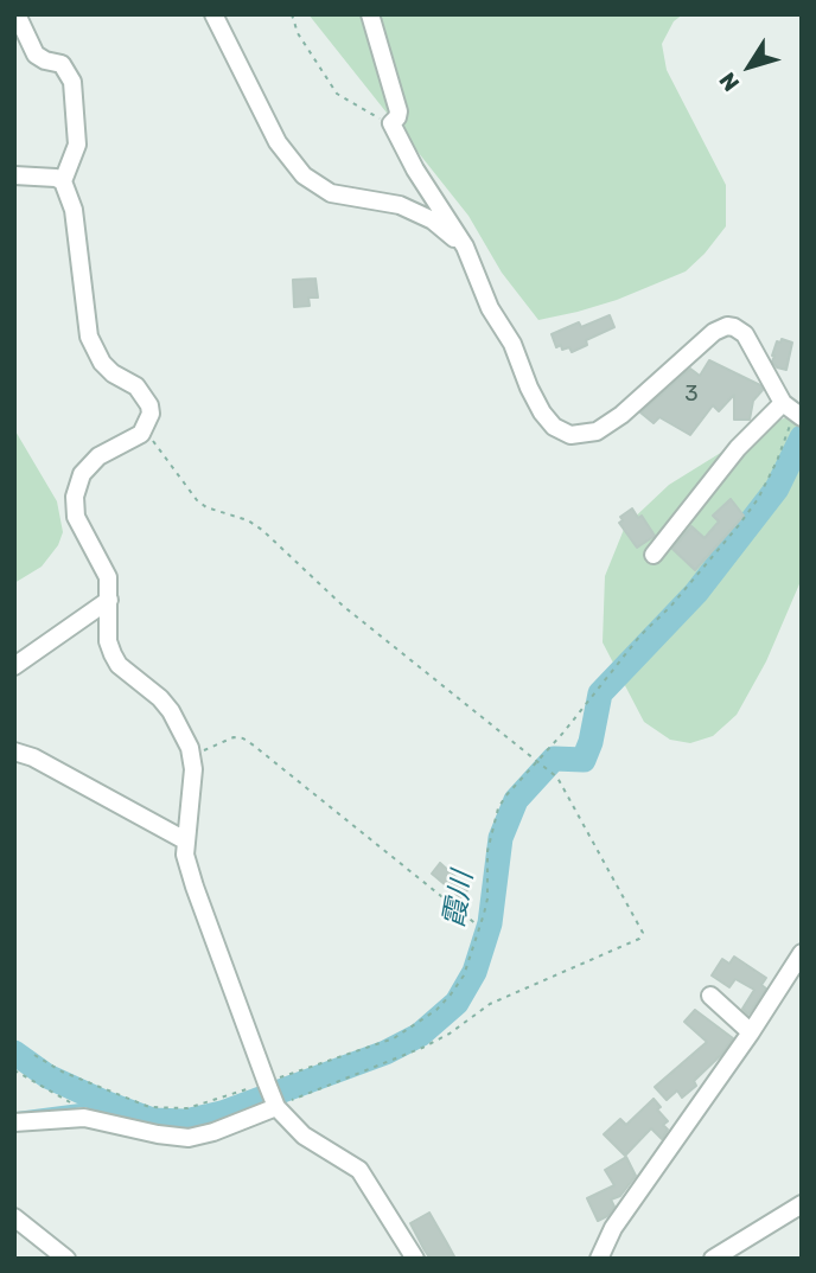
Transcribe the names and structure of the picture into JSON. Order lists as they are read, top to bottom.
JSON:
{
  "water": ["霞川"],
  "house_numbers": ["3"],
  "north": "bottom left"
}
